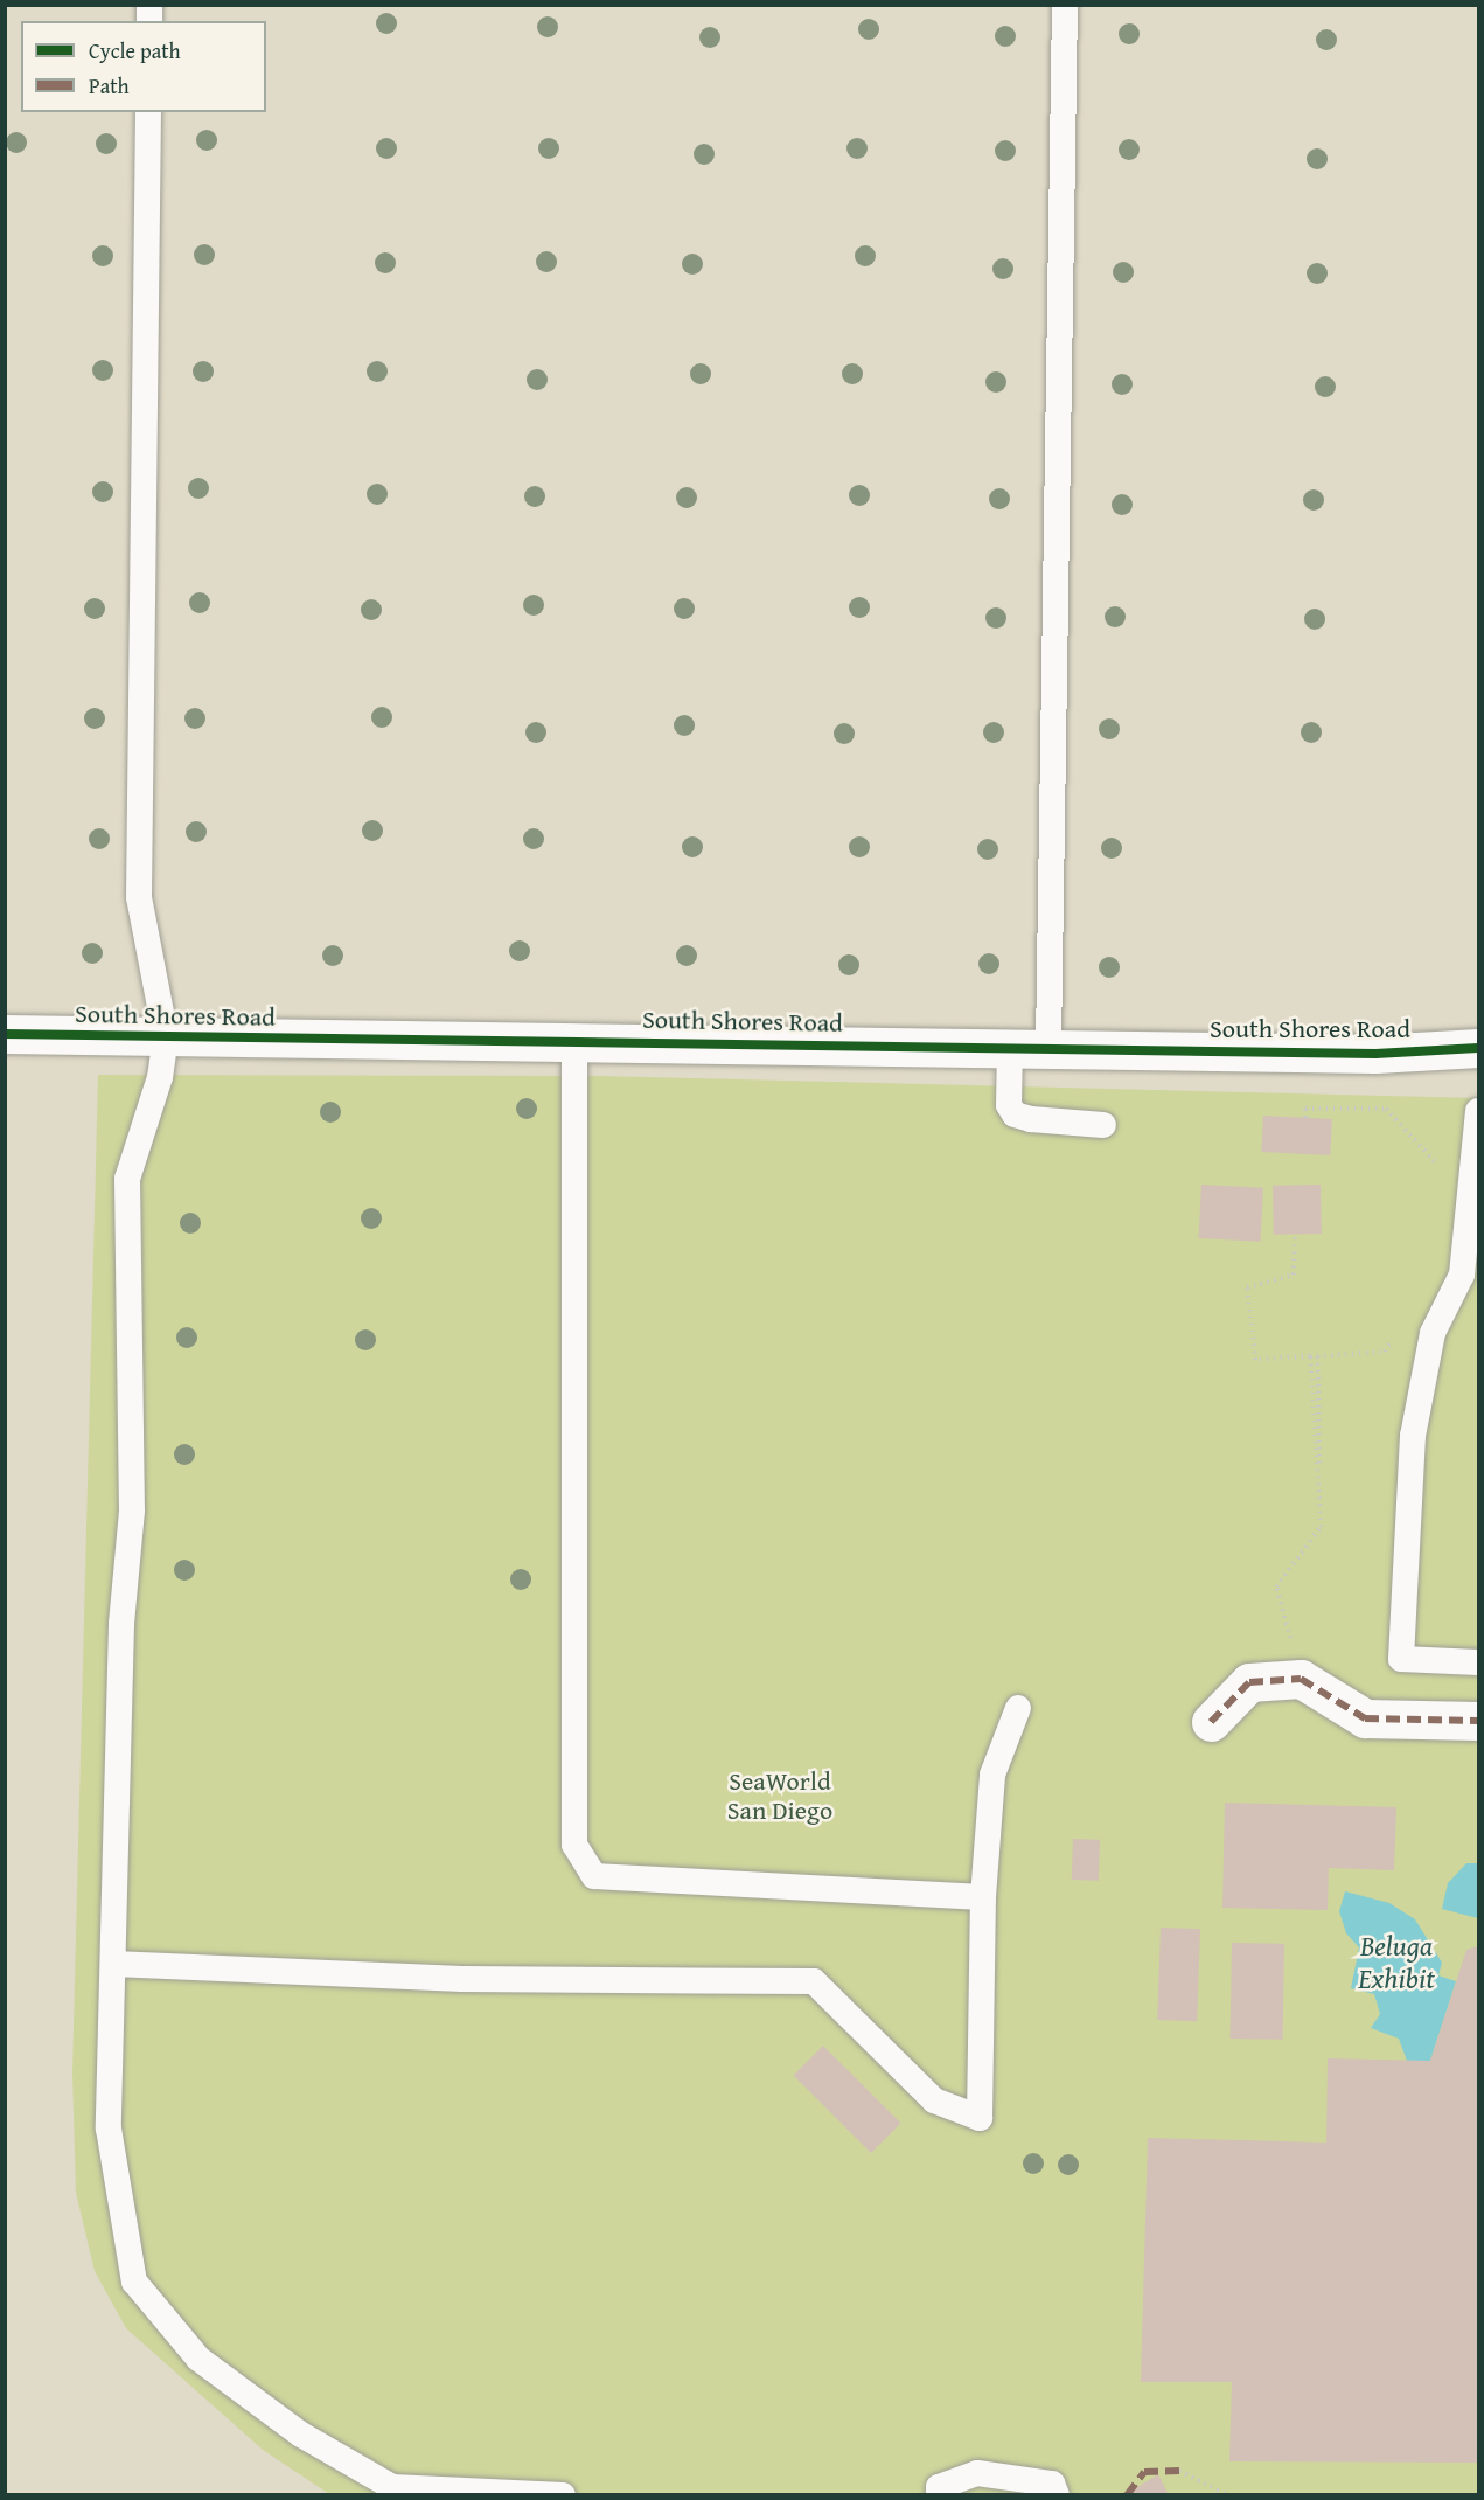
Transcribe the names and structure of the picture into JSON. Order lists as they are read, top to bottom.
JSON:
{
  "streets": {
    "street": ["South Shores Road"]
  },
  "water": ["Beluga Exhibit"],
  "parks": ["SeaWorld San Diego"],
  "legend": ["Cycle path", "Path"]
}
